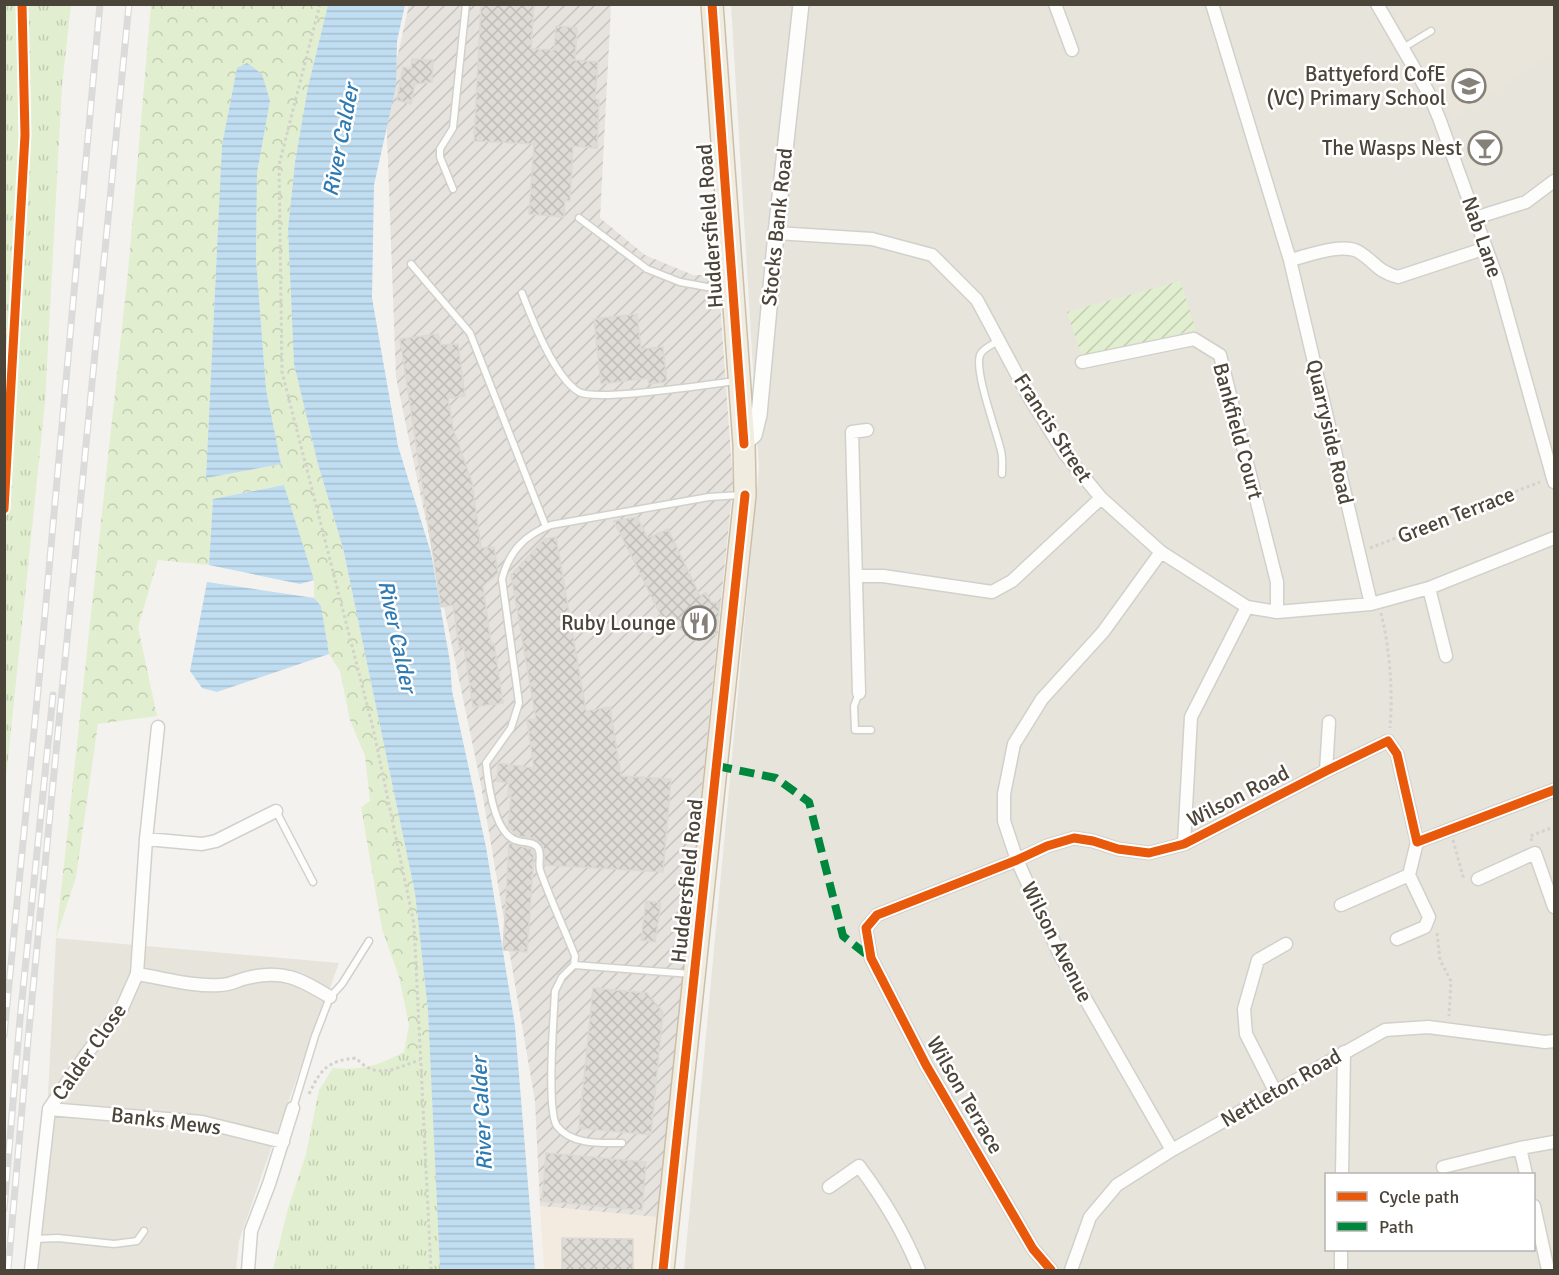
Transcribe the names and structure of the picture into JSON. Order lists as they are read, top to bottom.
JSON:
{
  "streets": {
    "highway": ["Huddersfield Road"],
    "street": [
      "Stocks Bank Road",
      "Nab Lane",
      "Francis Street",
      "Bankfield Court",
      "Quarryside Road",
      "Wilson Road",
      "Wilson Avenue",
      "Calder Close",
      "Nettleton Road",
      "Wilson Terrace",
      "Banks Mews"
    ],
    "path": ["Green Terrace"]
  },
  "crossings": [
    ["Huddersfield Road", "Stocks Bank Road"],
    ["Stocks Bank Road", "Francis Street"],
    ["Nab Lane", "Green Terrace"],
    ["Francis Street", "Bankfield Court"],
    ["Francis Street", "Quarryside Road"],
    ["Francis Street", "Wilson Avenue"],
    ["Quarryside Road", "Green Terrace"],
    ["Wilson Road", "Wilson Avenue"],
    ["Wilson Road", "Wilson Terrace"],
    ["Wilson Avenue", "Nettleton Road"],
    ["Calder Close", "Banks Mews"]
  ],
  "water": ["River Calder"],
  "places": {
    "school or university": ["Battyeford CofE (VC) Primary School"],
    "bar": ["The Wasps Nest"],
    "restaurant": ["Ruby Lounge"]
  },
  "legend": ["Cycle path", "Path"]
}
